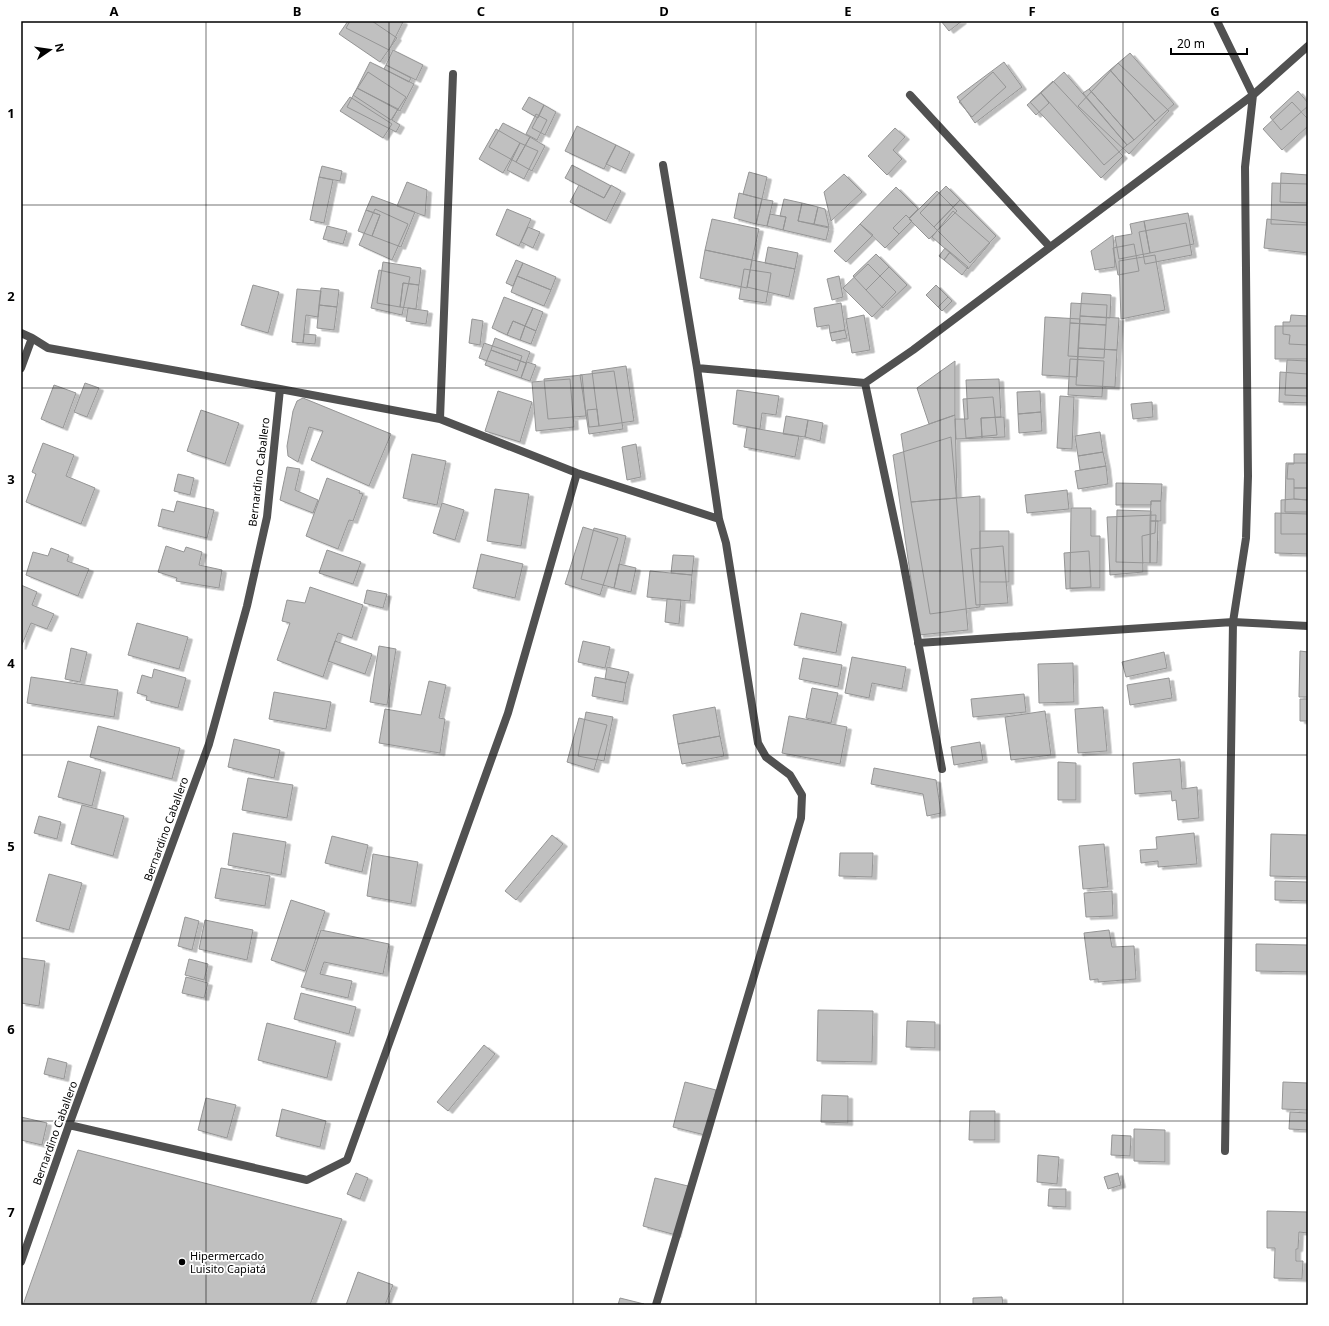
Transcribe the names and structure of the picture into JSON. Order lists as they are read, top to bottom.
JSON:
{
  "streets": {
    "street": ["Bernardino Caballero"]
  },
  "places": ["Hipermercado Luisito Capiatá"],
  "scale_bar": "20 m",
  "north": "right",
  "grid": {
    "columns": [
      "A",
      "B",
      "C",
      "D",
      "E",
      "F",
      "G"
    ],
    "rows": [
      "1",
      "2",
      "3",
      "4",
      "5",
      "6",
      "7"
    ]
  }
}
